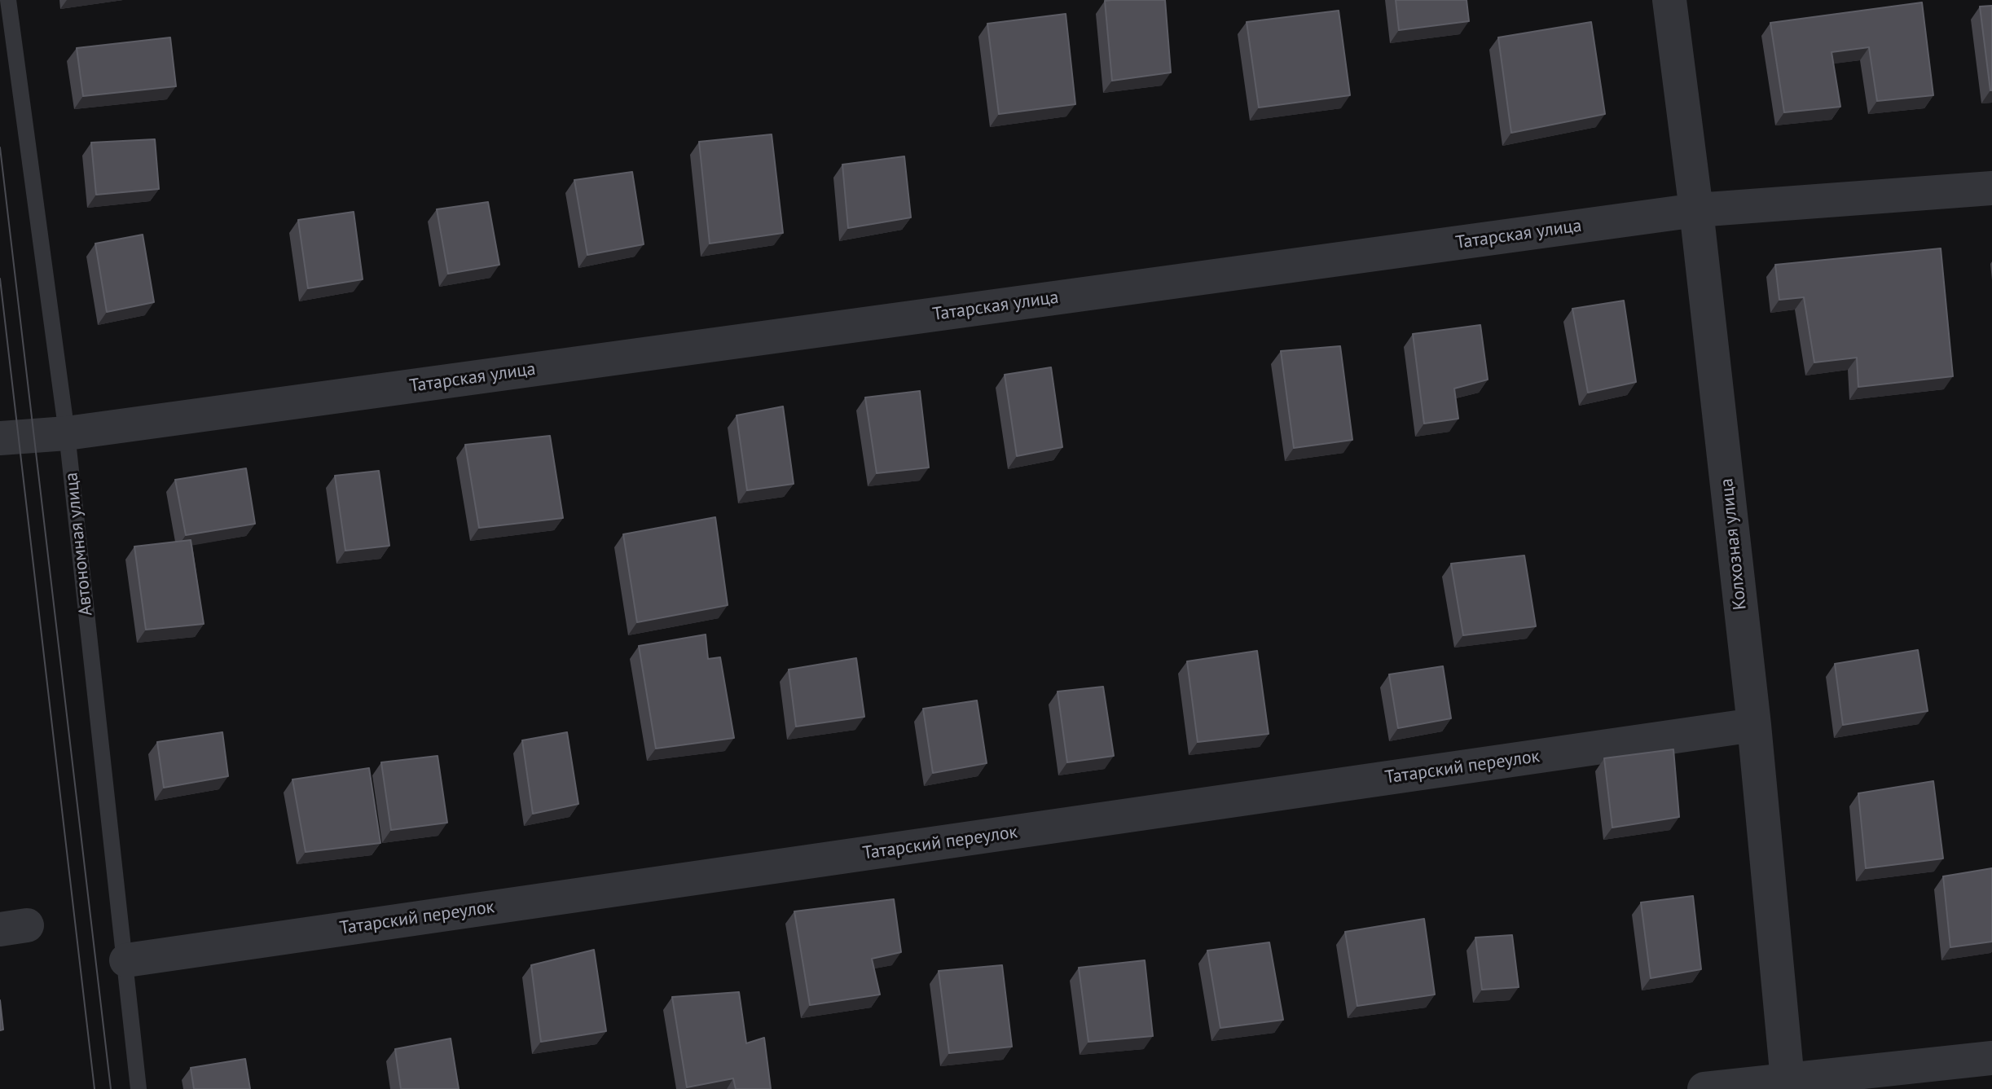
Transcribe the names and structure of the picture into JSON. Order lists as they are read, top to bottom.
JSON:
{
  "streets": {
    "street": ["Татарская улица", "Колхозная улица", "Татарский переулок"],
    "lane": ["Автономная улица"]
  },
  "crossings": [
    ["Татарская улица", "Автономная улица"],
    ["Татарская улица", "Колхозная улица"],
    ["Автономная улица", "Татарский переулок"],
    ["Колхозная улица", "Татарский переулок"]
  ]
}
